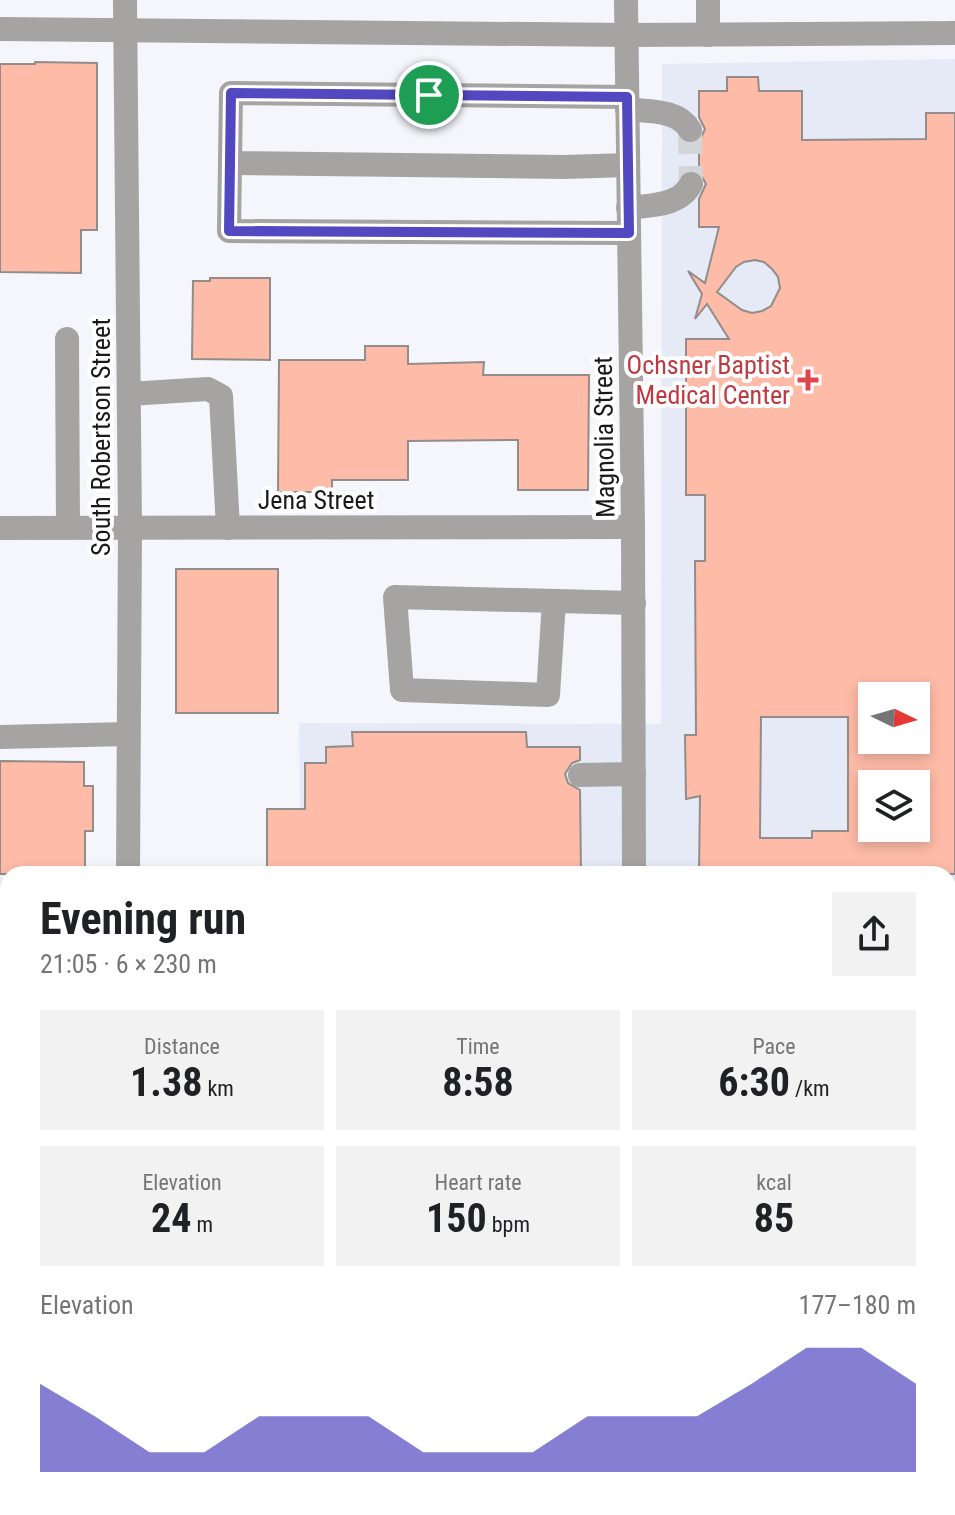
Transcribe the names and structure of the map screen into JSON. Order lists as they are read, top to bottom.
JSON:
{
  "streets": {
    "street": ["South Robertson Street", "Magnolia Street", "Jena Street"]
  },
  "crossings": [
    ["South Robertson Street", "Jena Street"],
    ["Magnolia Street", "Jena Street"]
  ],
  "places": {
    "health": ["Ochsner Baptist Medical Center"]
  },
  "north": "right",
  "page": {
    "heading": ["Evening run", "21:05 · 6 × 230 m"],
    "stats": [
      ["Distance", "1.38 km"],
      ["Time", "8:58"],
      ["Pace", "6:30 /km"],
      ["Elevation", "24 m"],
      ["Heart rate", "150 bpm"],
      ["kcal", "85"]
    ],
    "chart": ["Elevation", "177–180 m"]
  }
}
